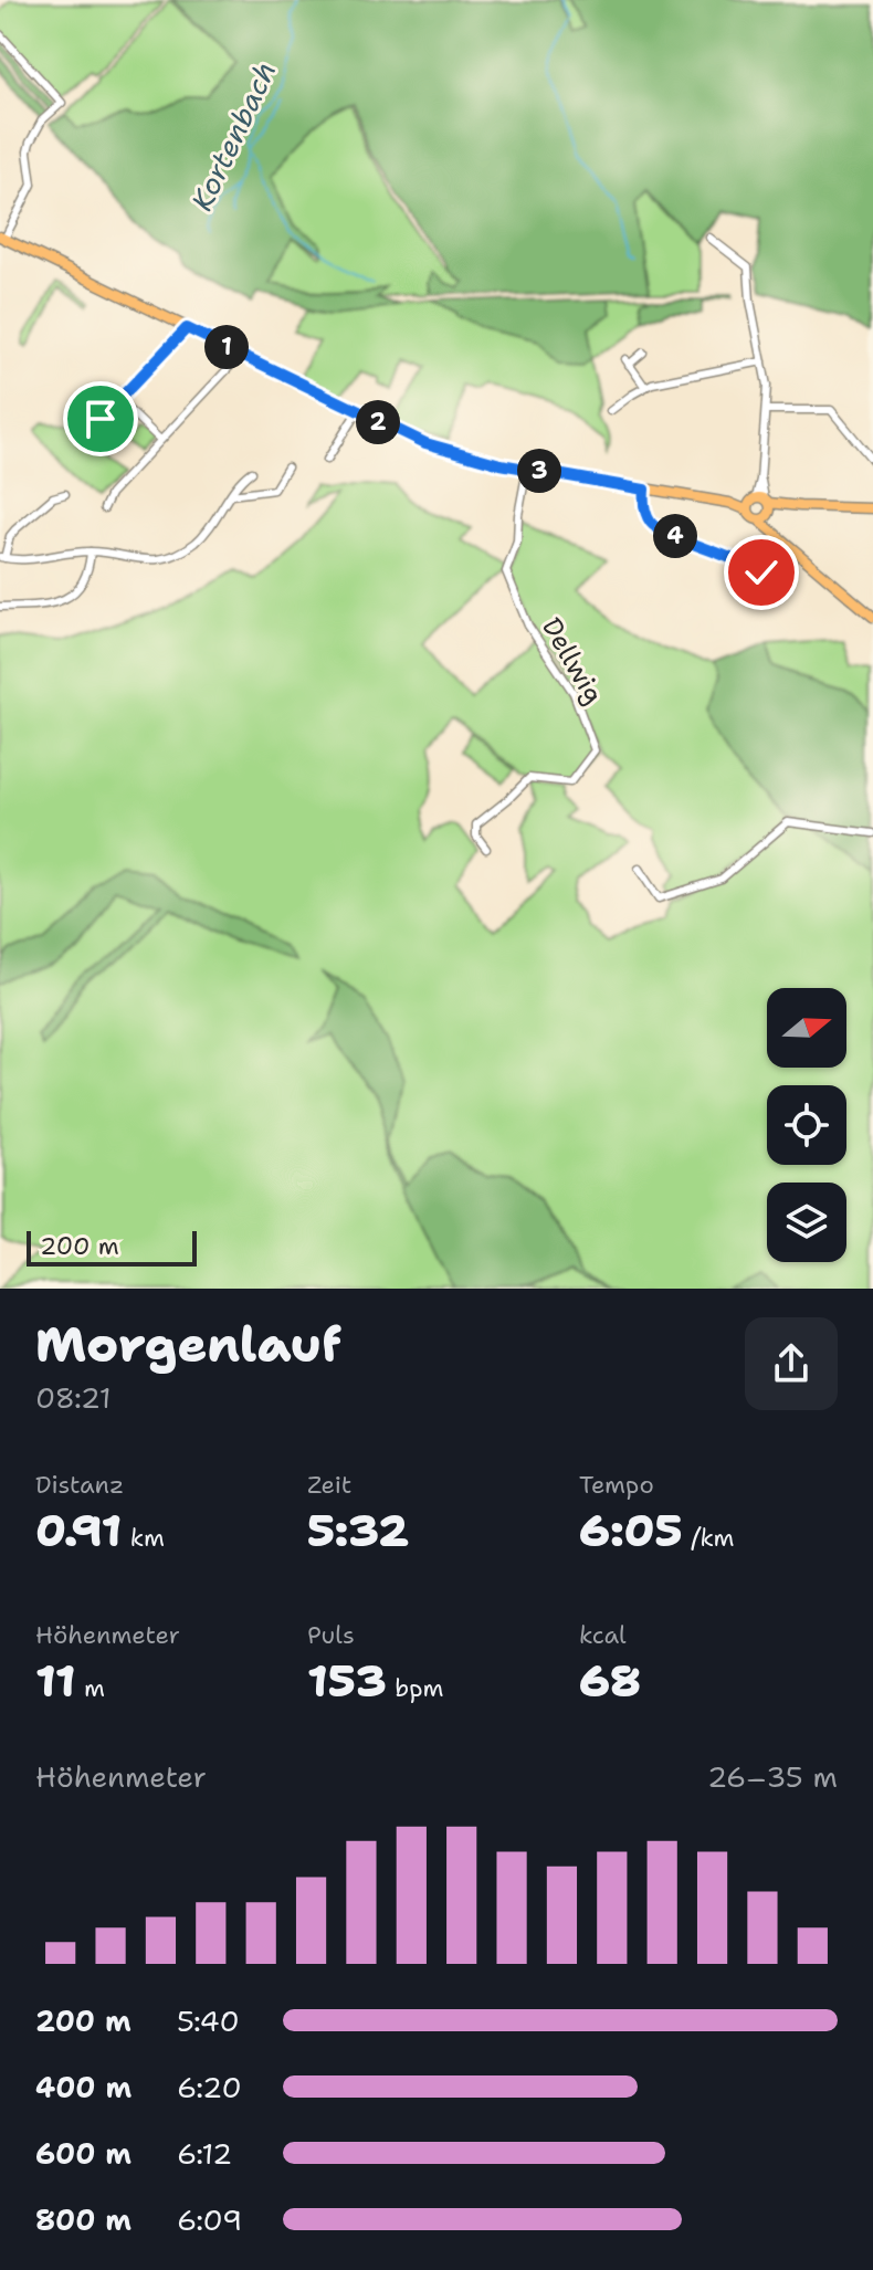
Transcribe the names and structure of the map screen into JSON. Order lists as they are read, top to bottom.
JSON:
{
  "streets": {
    "street": ["Dellwig"]
  },
  "water": ["Kortenbach"],
  "scale_bar": "200 m",
  "north": "right",
  "page": {
    "pins": [
      "1",
      "2",
      "3",
      "4"
    ],
    "scale": "200 m",
    "heading": ["Morgenlauf", "08:21"],
    "stats": [
      ["Distanz", "0.91 km"],
      ["Zeit", "5:32"],
      ["Tempo", "6:05 /km"],
      ["Höhenmeter", "11 m"],
      ["Puls", "153 bpm"],
      ["kcal", "68"]
    ],
    "chart": ["Höhenmeter", "26–35 m"],
    "list": [
      {
        "name": "200 m",
        "note": "5:40"
      },
      {
        "name": "400 m",
        "note": "6:20"
      },
      {
        "name": "600 m",
        "note": "6:12"
      },
      {
        "name": "800 m",
        "note": "6:09"
      }
    ]
  }
}
